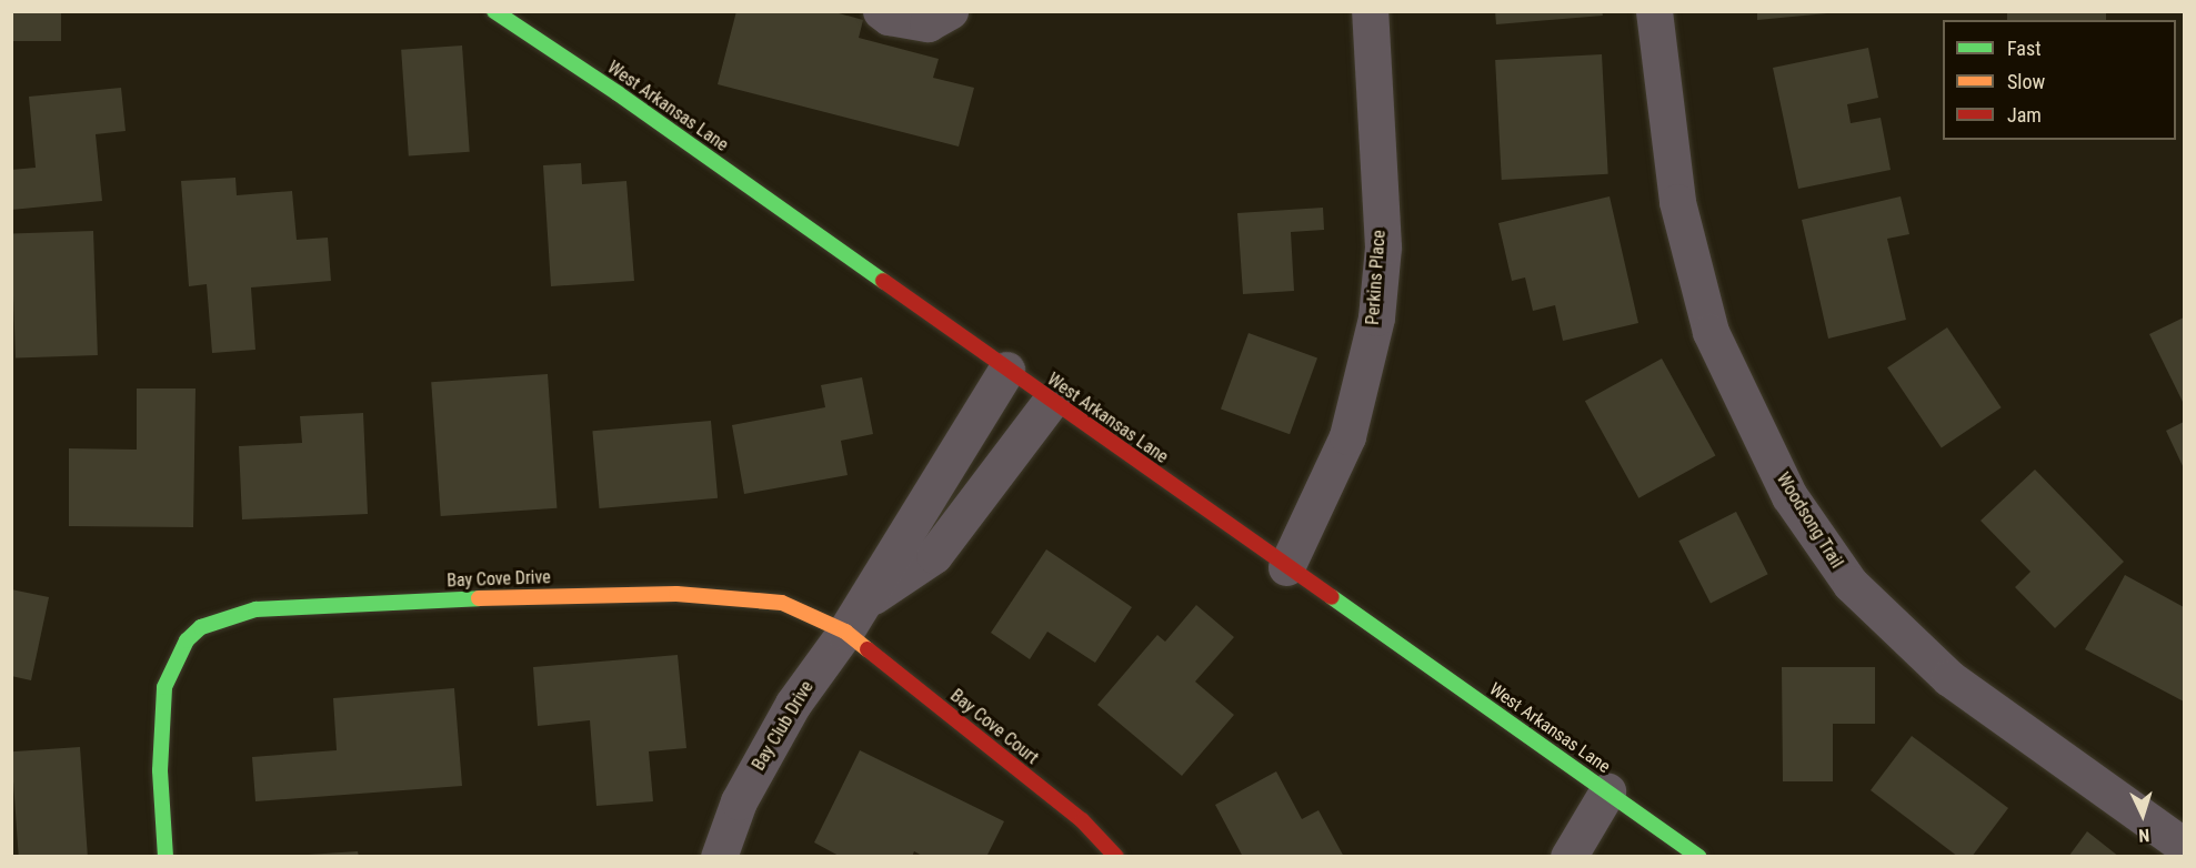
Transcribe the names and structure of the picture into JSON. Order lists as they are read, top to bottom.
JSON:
{
  "streets": {
    "street": [
      "West Arkansas Lane",
      "Perkins Place",
      "Woodsong Trail",
      "Bay Cove Drive",
      "Bay Club Drive",
      "Bay Cove Court"
    ]
  },
  "crossings": [
    ["West Arkansas Lane", "Perkins Place"],
    ["West Arkansas Lane", "Bay Club Drive"],
    ["Bay Cove Drive", "Bay Club Drive"],
    ["Bay Cove Drive", "Bay Cove Court"],
    ["Bay Club Drive", "Bay Cove Court"]
  ],
  "legend": ["Fast", "Slow", "Jam"],
  "north": "bottom"
}
